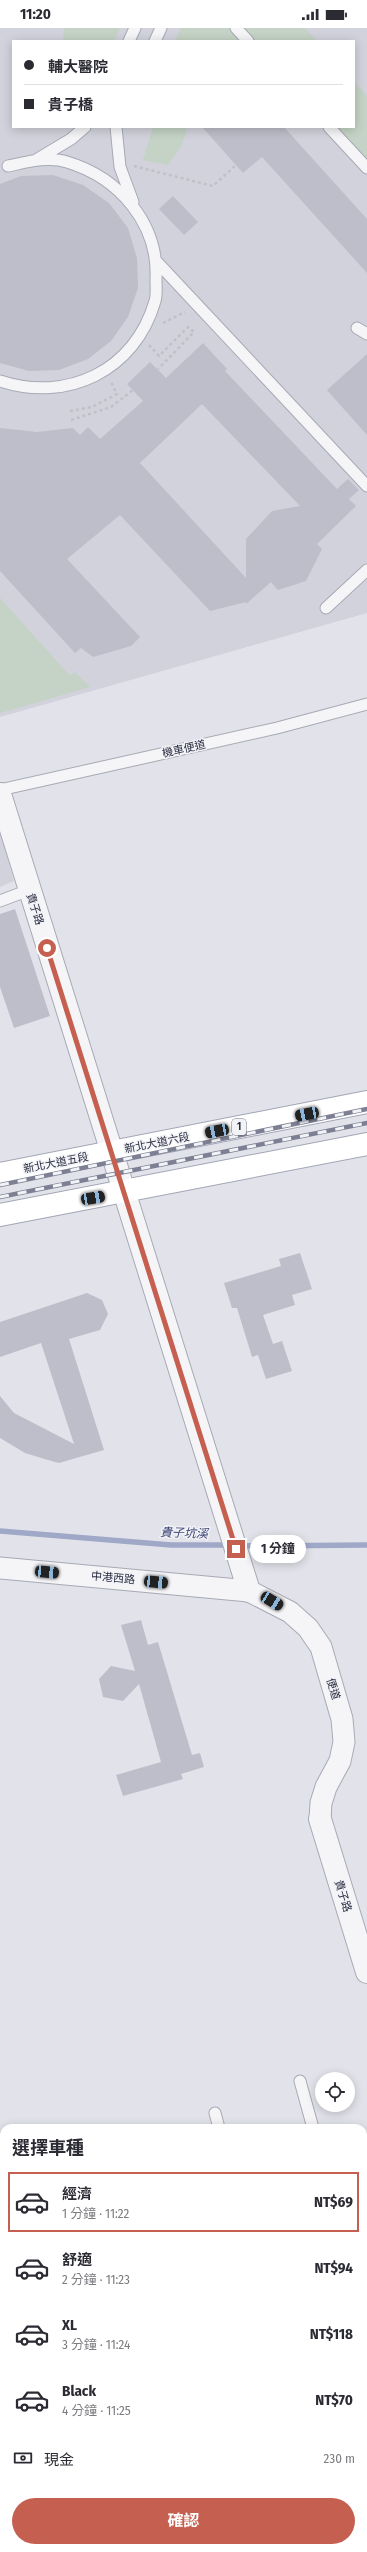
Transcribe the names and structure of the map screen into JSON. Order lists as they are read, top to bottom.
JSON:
{
  "streets": {
    "main road": ["1", "新北大道六段", "新北大道五段"],
    "street": ["貴子路", "中港西路", "便道"],
    "lane": ["機車便道"]
  },
  "crossings": [
    ["貴子路", "新北大道六段"],
    ["貴子路", "新北大道五段"],
    ["貴子路", "中港西路"],
    ["貴子路", "便道"],
    ["新北大道六段", "新北大道五段"],
    ["中港西路", "便道"]
  ],
  "water": ["貴子坑溪"],
  "page": {
    "status": "11:20",
    "banner": ["輔大醫院", "貴子橋"],
    "bubble": "1 分鐘",
    "heading": "選擇車種",
    "list": [
      {
        "name": "經濟",
        "note": "1 分鐘 · 11:22",
        "value": "NT$69"
      },
      {
        "name": "舒適",
        "note": "2 分鐘 · 11:23",
        "value": "NT$94"
      },
      {
        "name": "XL",
        "note": "3 分鐘 · 11:24",
        "value": "NT$118"
      },
      {
        "name": "Black",
        "note": "4 分鐘 · 11:25",
        "value": "NT$70"
      }
    ],
    "pay": ["現金", "230 m"],
    "buttons": "確認"
  }
}
